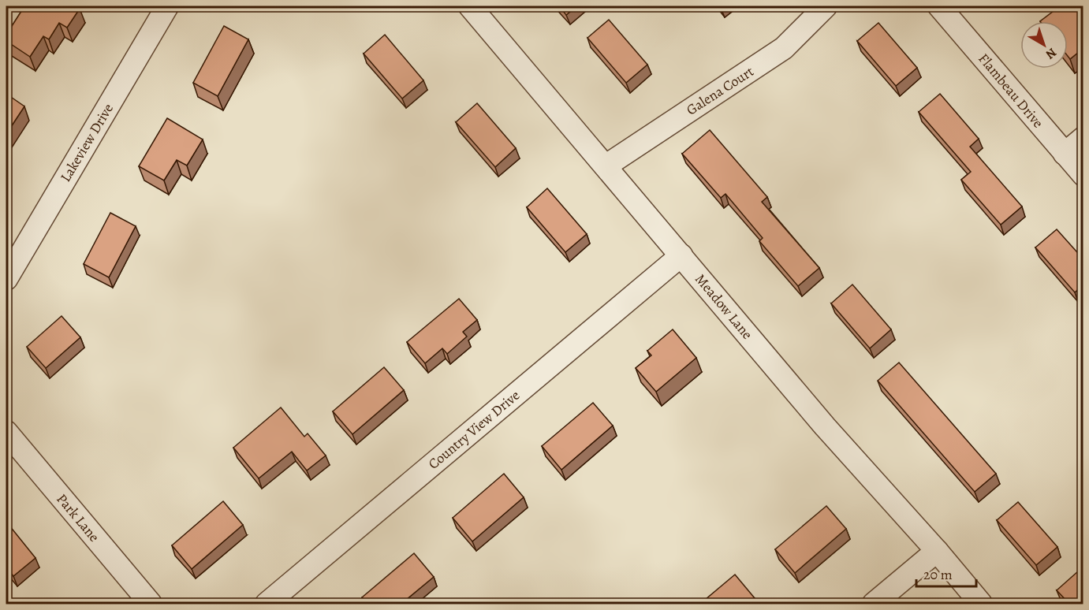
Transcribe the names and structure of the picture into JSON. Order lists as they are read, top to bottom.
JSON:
{
  "streets": {
    "street": [
      "Galena Court",
      "Flambeau Drive",
      "Lakeview Drive",
      "Meadow Lane",
      "Country View Drive",
      "Park Lane"
    ]
  },
  "crossings": [
    ["Galena Court", "Meadow Lane"],
    ["Meadow Lane", "Country View Drive"]
  ],
  "scale_bar": "20 m",
  "north": "bottom right"
}
